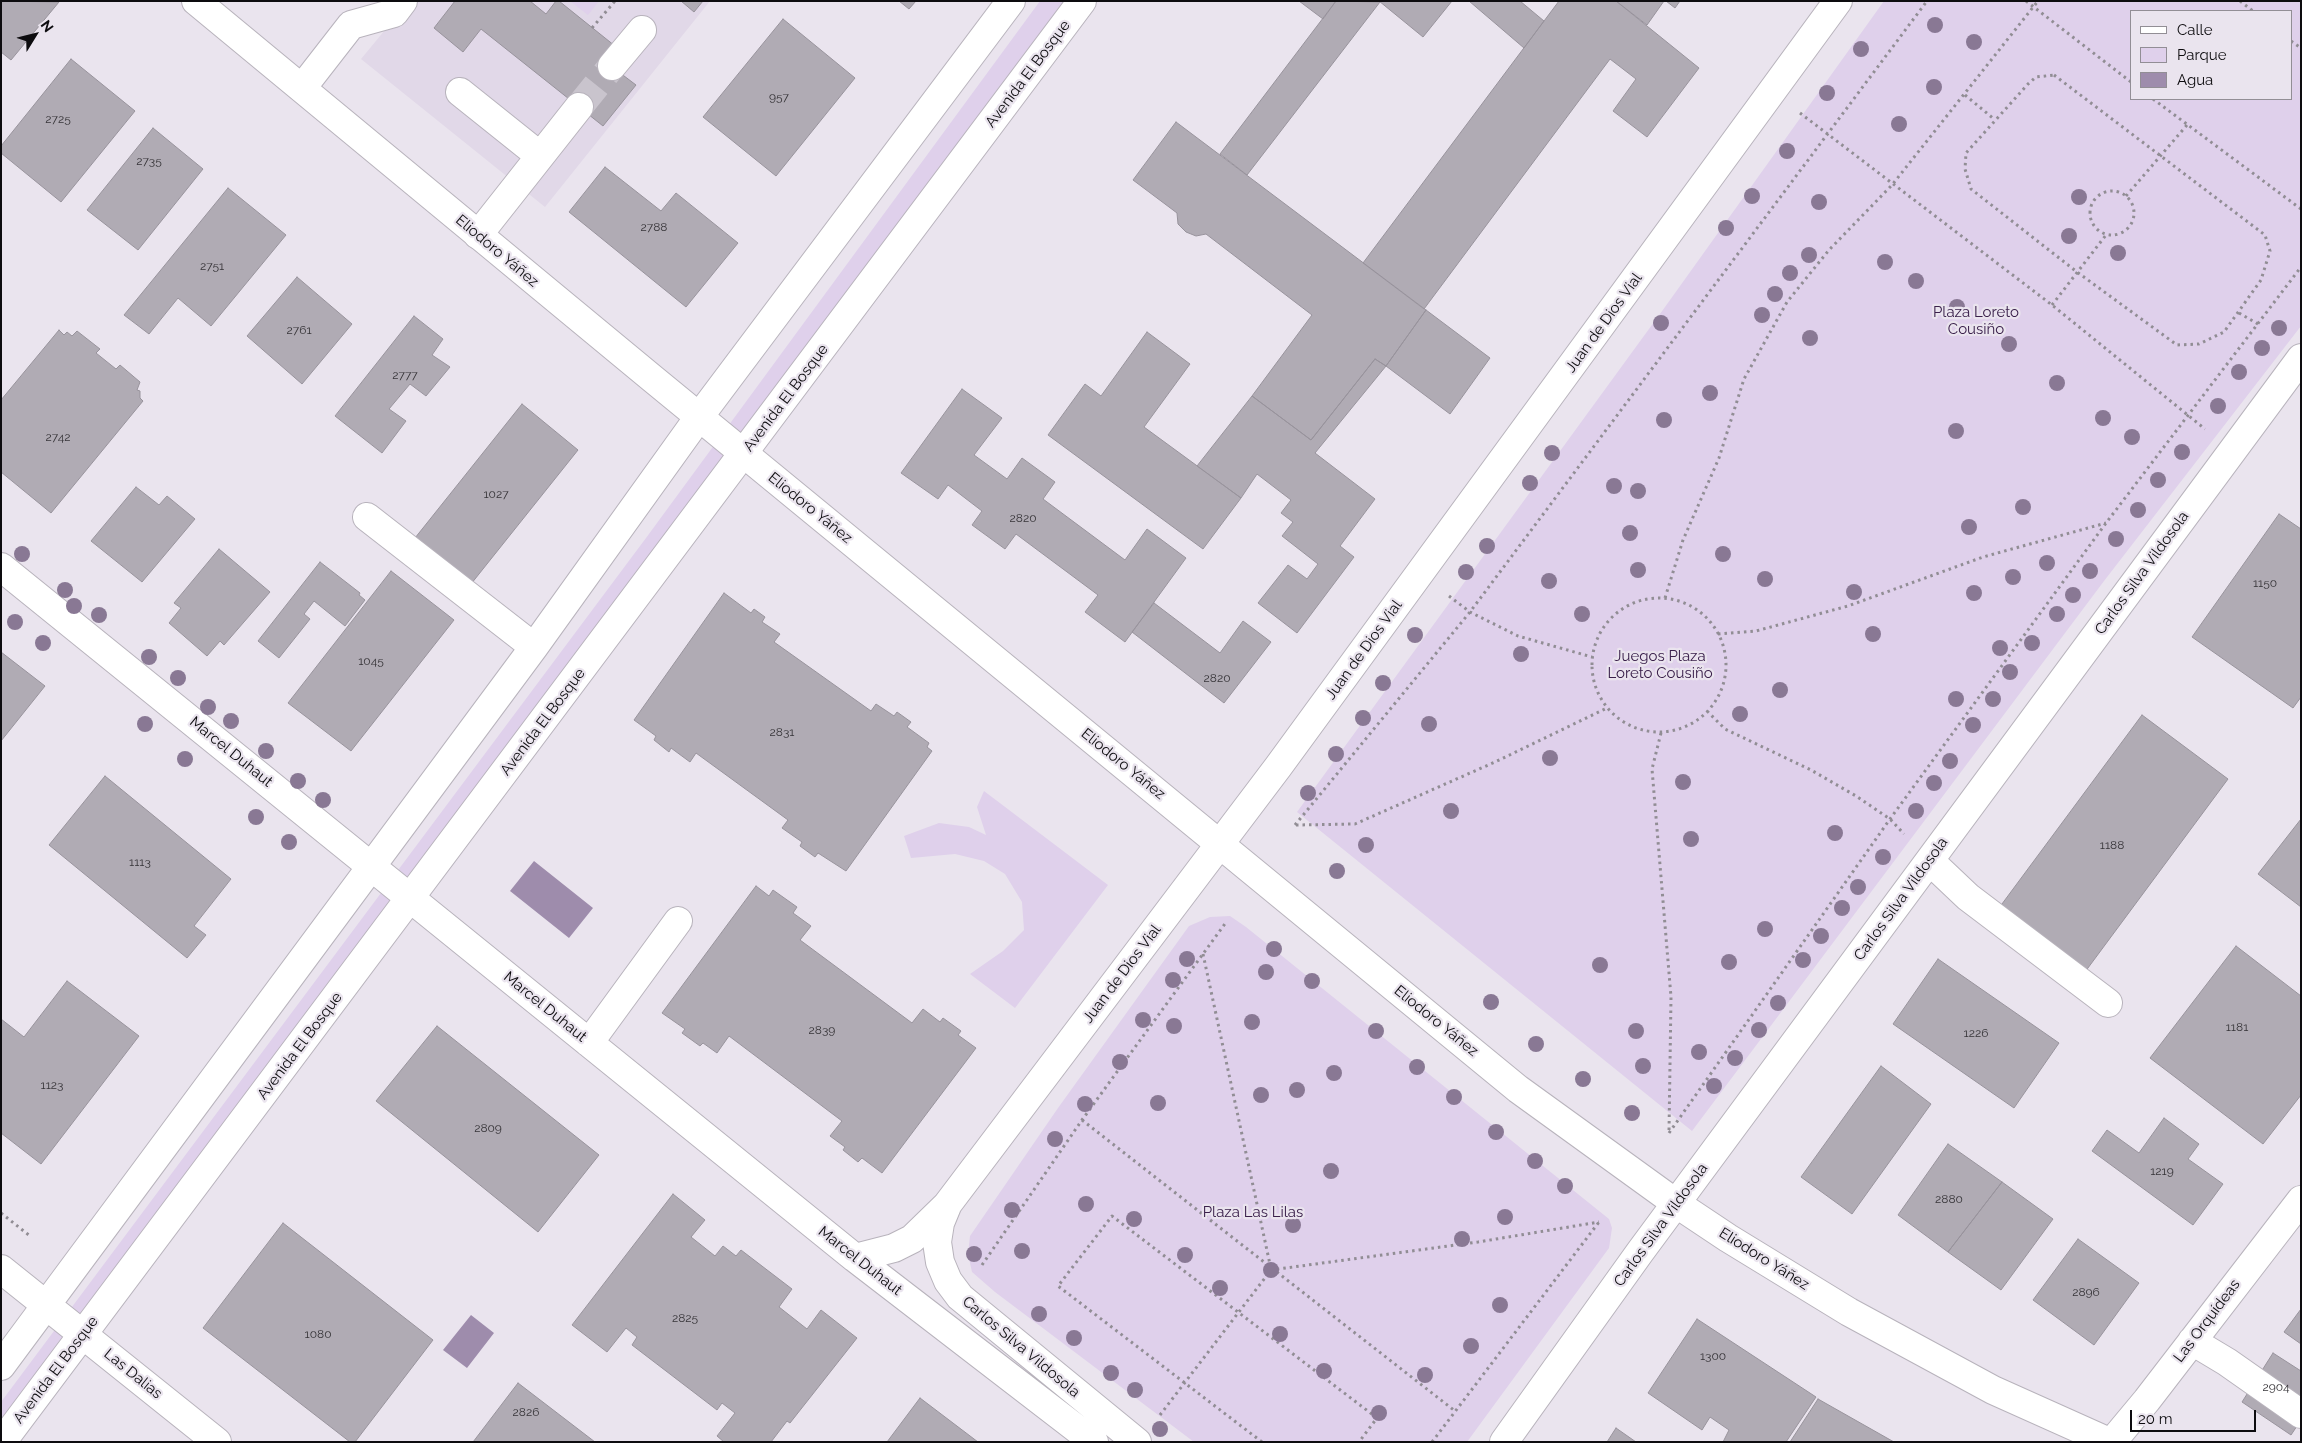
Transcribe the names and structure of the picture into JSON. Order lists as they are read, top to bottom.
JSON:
{
  "streets": {
    "street": [
      "Avenida El Bosque",
      "Eliodoro Yáñez",
      "Juan de Dios Vial",
      "Carlos Silva Vildosola",
      "Marcel Duhaut",
      "Las Orquídeas",
      "Las Dalias"
    ]
  },
  "crossings": [
    ["Avenida El Bosque", "Eliodoro Yáñez"],
    ["Avenida El Bosque", "Marcel Duhaut"],
    ["Avenida El Bosque", "Las Dalias"],
    ["Eliodoro Yáñez", "Juan de Dios Vial"],
    ["Eliodoro Yáñez", "Carlos Silva Vildosola"],
    ["Eliodoro Yáñez", "Las Orquídeas"],
    ["Juan de Dios Vial", "Carlos Silva Vildosola"],
    ["Juan de Dios Vial", "Marcel Duhaut"]
  ],
  "parks": ["Plaza Loreto Cousiño", "Juegos Plaza Loreto Cousiño", "Plaza Las Lilas"],
  "house_numbers": [
    "957",
    "2725",
    "2735",
    "2788",
    "2751",
    "2761",
    "2777",
    "2742",
    "1027",
    "2820",
    "1150",
    "1045",
    "2820",
    "2831",
    "1188",
    "1113",
    "1181",
    "2839",
    "1226",
    "1123",
    "2809",
    "1219",
    "2880",
    "2896",
    "2825",
    "1080",
    "1300",
    "2904",
    "2826"
  ],
  "legend": ["Calle", "Parque", "Agua"],
  "scale_bar": "20 m",
  "north": "top right"
}
